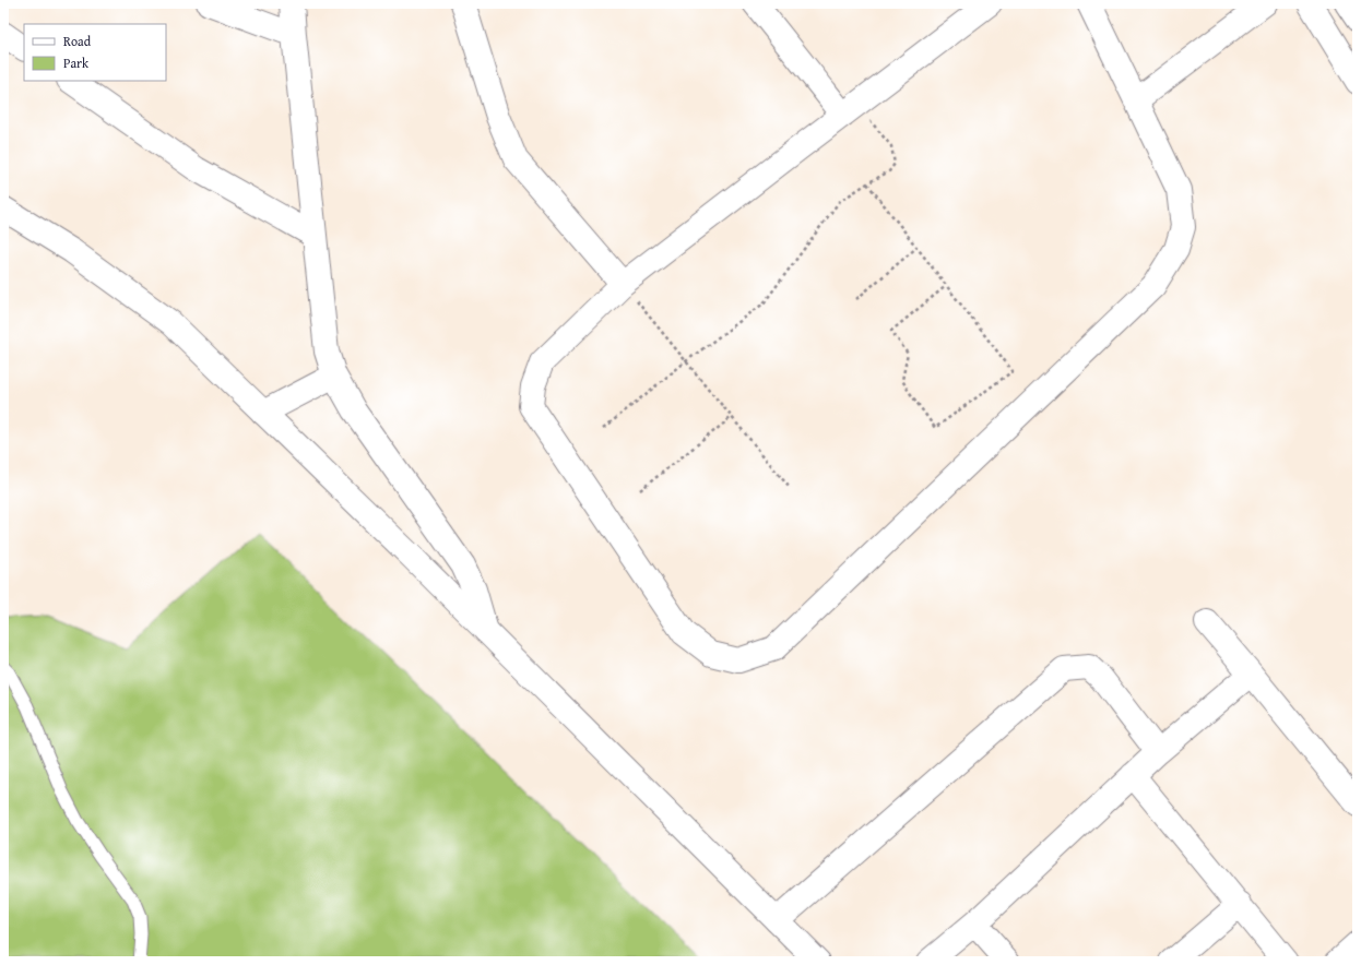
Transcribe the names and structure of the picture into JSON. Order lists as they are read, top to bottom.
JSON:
{
  "legend": ["Road", "Park"]
}
